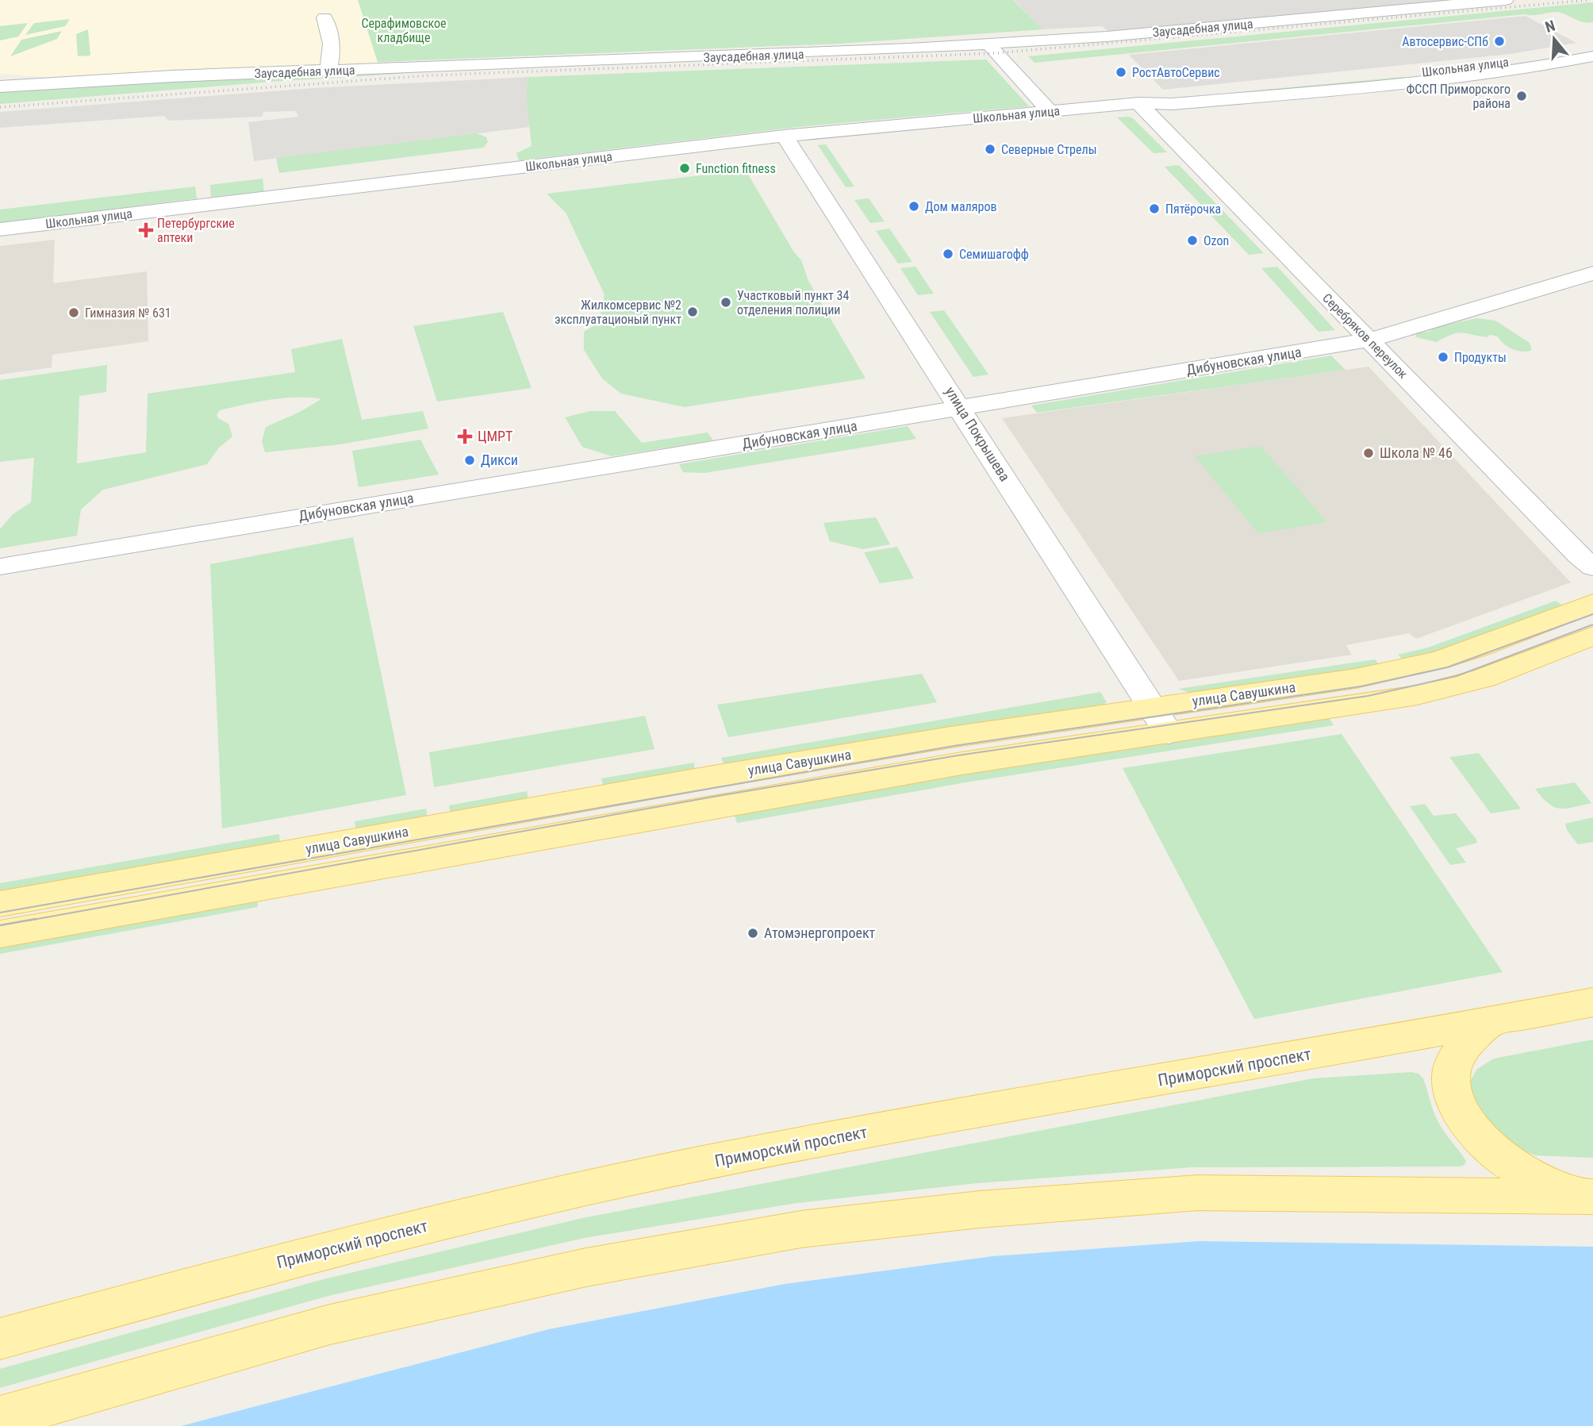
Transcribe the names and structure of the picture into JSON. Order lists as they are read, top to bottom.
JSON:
{
  "streets": {
    "main road": ["улица Савушкина", "Приморский проспект"],
    "street": [
      "Заусадебная улица",
      "Школьная улица",
      "Серебряков переулок",
      "Дибуновская улица",
      "улица Покрышева"
    ]
  },
  "crossings": [
    ["Школьная улица", "Серебряков переулок"],
    ["Школьная улица", "улица Покрышева"],
    ["Серебряков переулок", "Дибуновская улица"],
    ["Дибуновская улица", "улица Покрышева"],
    ["улица Покрышева", "улица Савушкина"]
  ],
  "parks": ["Серафимовское кладбище"],
  "places": {
    "other": [
      "Автосервис-СПб",
      "РостАвтоСервис",
      "ФССП Приморского района",
      "Северные Стрелы",
      "Function fitness",
      "Дом маляров",
      "Пятёрочка",
      "Ozon",
      "Семишагофф",
      "Участковый пункт 34 отделения полиции",
      "Жилкомсервис №2 эксплуатационый пункт",
      "Гимназия № 631",
      "Продукты",
      "Школа № 46",
      "Дикси",
      "Атомэнергопроект"
    ],
    "health": ["Петербургские аптеки", "ЦМРТ"]
  },
  "north": "top"
}
